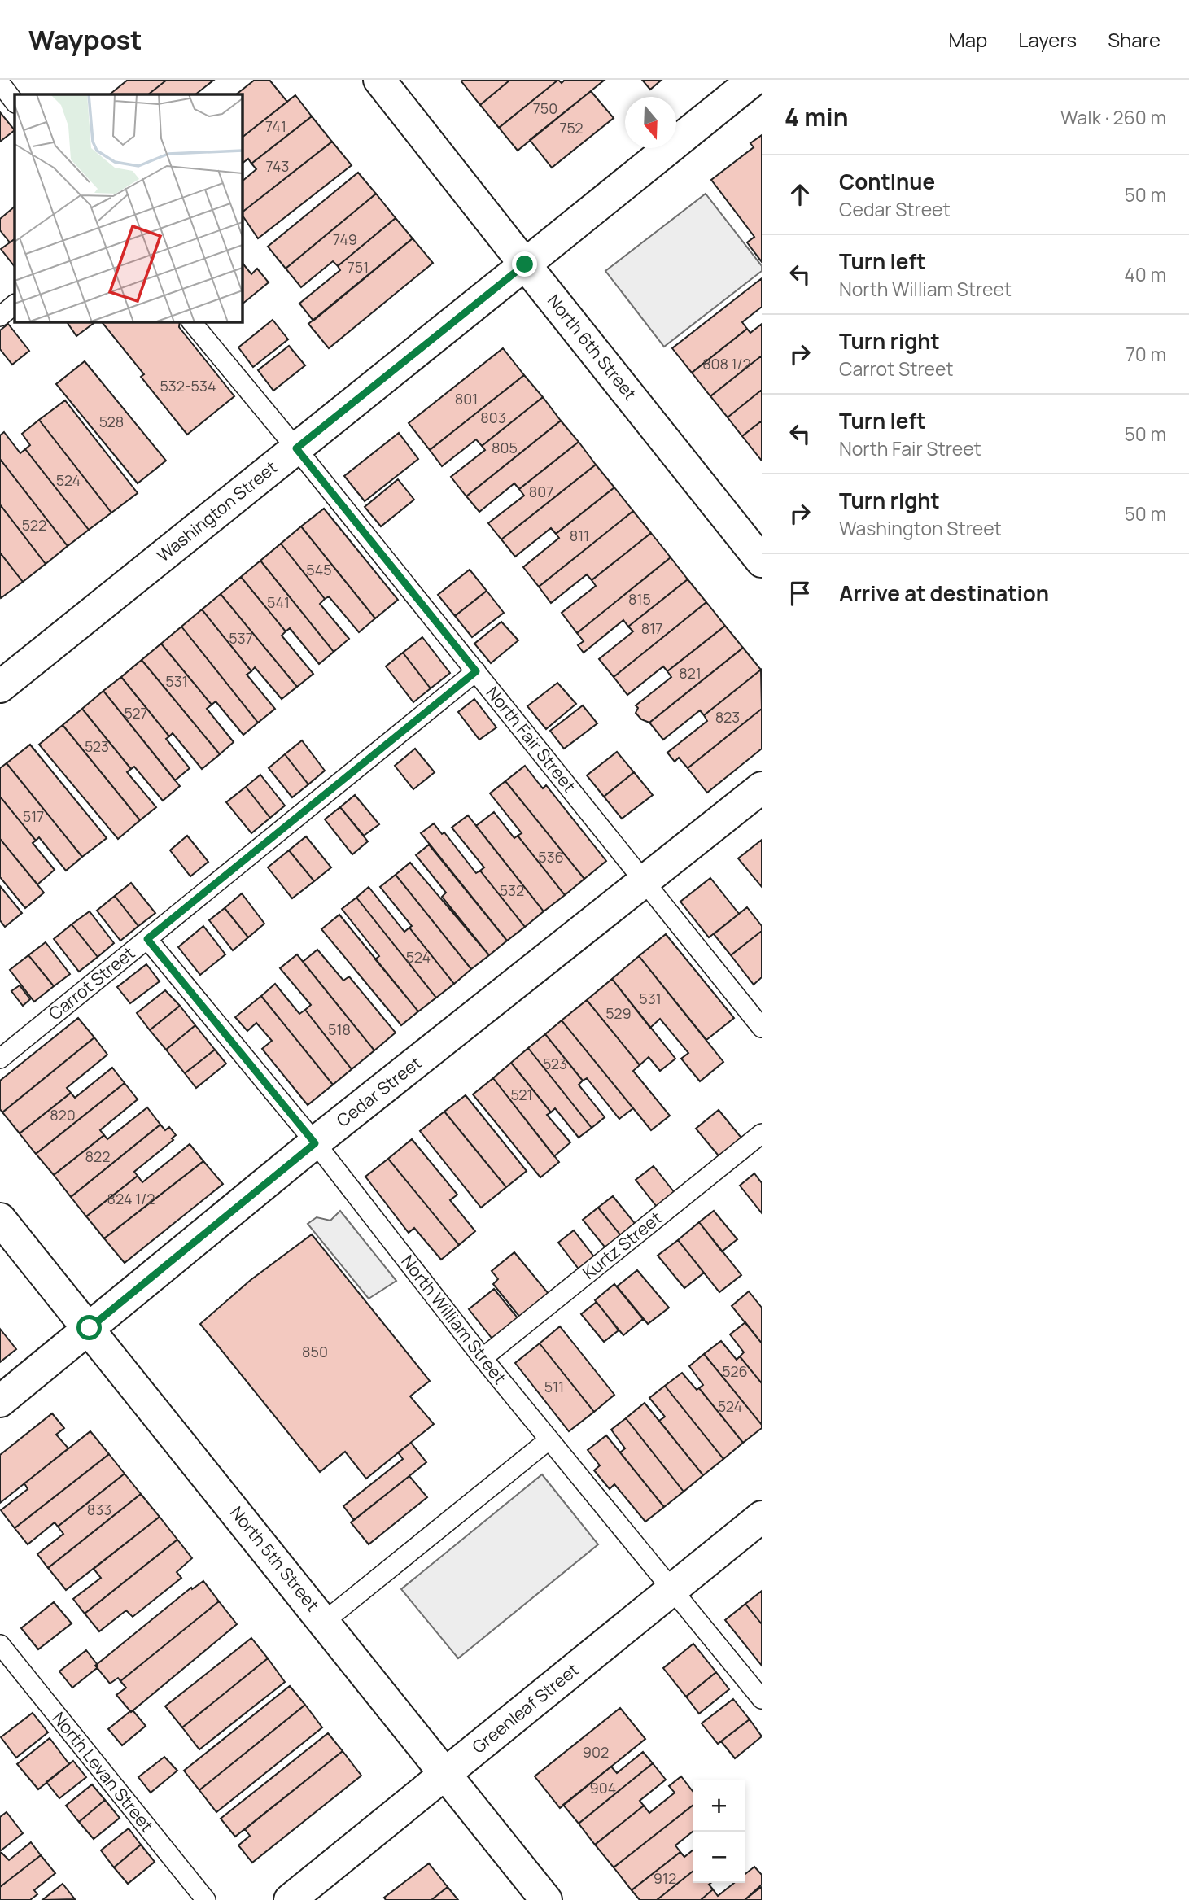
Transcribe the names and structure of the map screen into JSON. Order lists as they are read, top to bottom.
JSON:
{
  "streets": {
    "street": [
      "North 6th Street",
      "Washington Street",
      "Cedar Street",
      "North 5th Street",
      "Greenleaf Street"
    ],
    "lane": [
      "North Fair Street",
      "Carrot Street",
      "Kurtz Street",
      "North William Street",
      "North Levan Street"
    ]
  },
  "crossings": [
    ["North 6th Street", "Washington Street"],
    ["Washington Street", "North Fair Street"],
    ["North Fair Street", "Carrot Street"],
    ["North Fair Street", "Cedar Street"],
    ["Carrot Street", "North William Street"],
    ["Cedar Street", "North William Street"],
    ["Cedar Street", "North 5th Street"],
    ["Kurtz Street", "North William Street"],
    ["North William Street", "Greenleaf Street"],
    ["North 5th Street", "Greenleaf Street"]
  ],
  "house_numbers": [
    "750",
    "741",
    "752",
    "743",
    "749",
    "751",
    "808 1/2",
    "532-534",
    "801",
    "803",
    "528",
    "805",
    "524",
    "807",
    "522",
    "811",
    "545",
    "815",
    "541",
    "817",
    "537",
    "821",
    "531",
    "527",
    "823",
    "523",
    "517",
    "536",
    "532",
    "524",
    "531",
    "529",
    "518",
    "523",
    "521",
    "820",
    "822",
    "824 1/2",
    "850",
    "526",
    "511",
    "524",
    "833",
    "902",
    "904",
    "912"
  ],
  "north": "bottom",
  "page": {
    "header": "Waypost",
    "nav": ["Map", "Layers", "Share"],
    "heading": ["4 min", "Walk · 260 m"],
    "list": [
      ["Continue", "Cedar Street", "50 m"],
      ["Turn left", "North William Street", "40 m"],
      ["Turn right", "Carrot Street", "70 m"],
      ["Turn left", "North Fair Street", "50 m"],
      ["Turn right", "Washington Street", "50 m"],
      "Arrive at destination"
    ],
    "map_buttons": ["+", "−"]
  }
}
